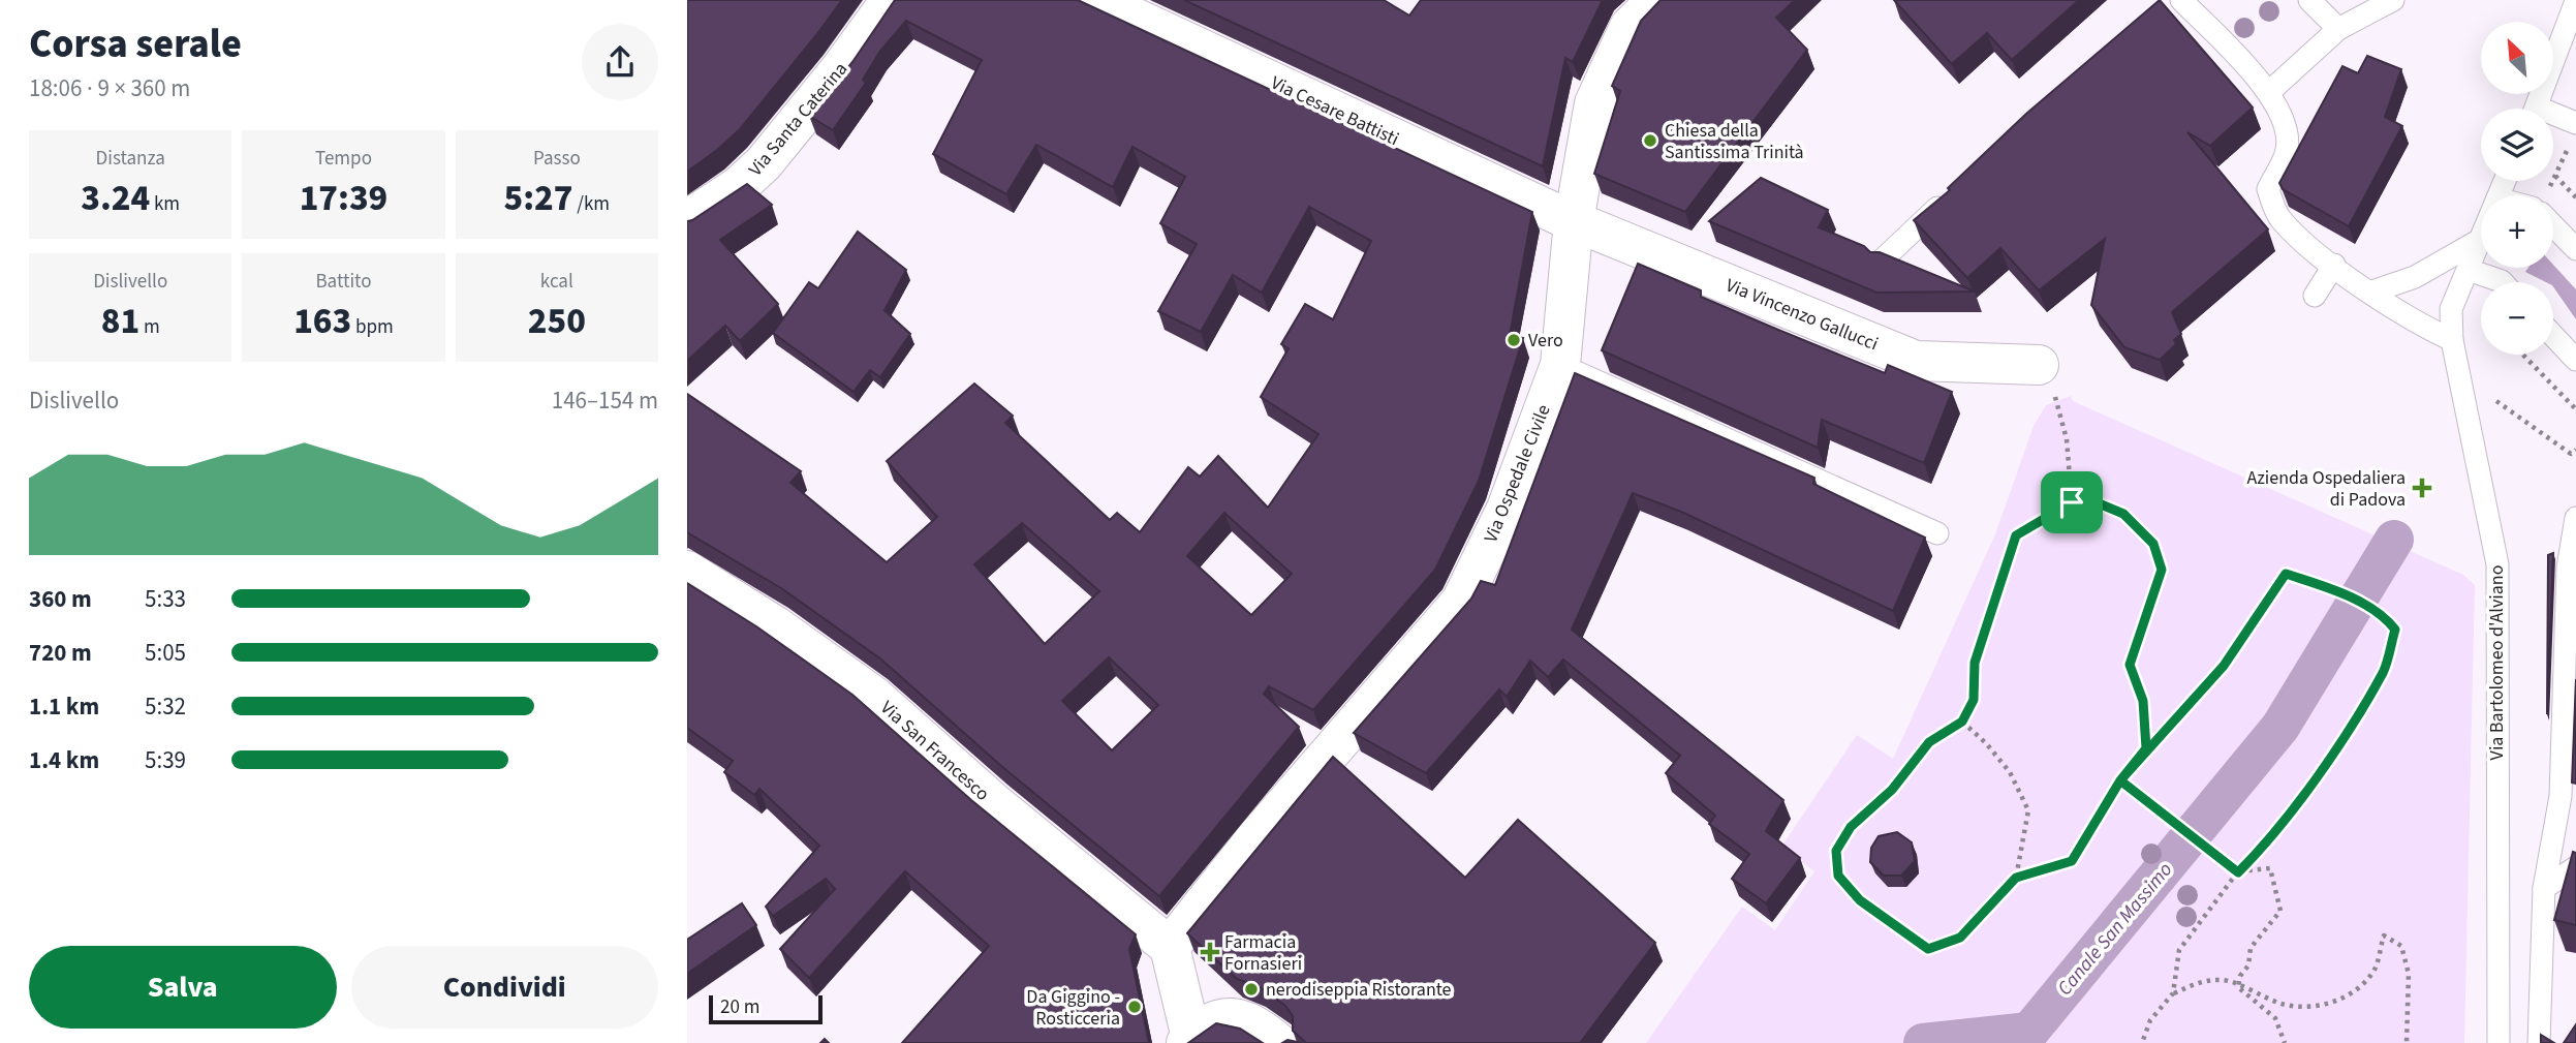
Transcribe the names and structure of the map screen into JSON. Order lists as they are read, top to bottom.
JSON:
{
  "streets": {
    "street": [
      "Via Cesare Battisti",
      "Via Santa Caterina",
      "Via Vincenzo Gallucci",
      "Via Ospedale Civile",
      "Via San Francesco"
    ],
    "lane": ["Via Bartolomeo d'Alviano"]
  },
  "crossings": [
    ["Via Cesare Battisti", "Via Vincenzo Gallucci"],
    ["Via Cesare Battisti", "Via Ospedale Civile"],
    ["Via Vincenzo Gallucci", "Via Ospedale Civile"],
    ["Via Ospedale Civile", "Via San Francesco"]
  ],
  "water": ["Canale San Massimo"],
  "places": {
    "other": [
      "Chiesa della Santissima Trinità",
      "Vero",
      "nerodiseppia Ristorante",
      "Da Giggino - Rosticceria"
    ],
    "health": ["Azienda Ospedaliera di Padova", "Farmacia Fornasieri"]
  },
  "scale_bar": "20 m",
  "north": "top left",
  "page": {
    "heading": ["Corsa serale", "18:06 · 9 × 360 m"],
    "map_buttons": ["+", "−"],
    "stats": [
      ["Distanza", "3.24 km"],
      ["Tempo", "17:39"],
      ["Passo", "5:27 /km"],
      ["Dislivello", "81 m"],
      ["Battito", "163 bpm"],
      ["kcal", "250"]
    ],
    "chart": ["Dislivello", "146–154 m"],
    "list": [
      {
        "name": "360 m",
        "note": "5:33"
      },
      {
        "name": "720 m",
        "note": "5:05"
      },
      {
        "name": "1.1 km",
        "note": "5:32"
      },
      {
        "name": "1.4 km",
        "note": "5:39"
      }
    ],
    "buttons": ["Salva", "Condividi"],
    "scale": "20 m"
  }
}
